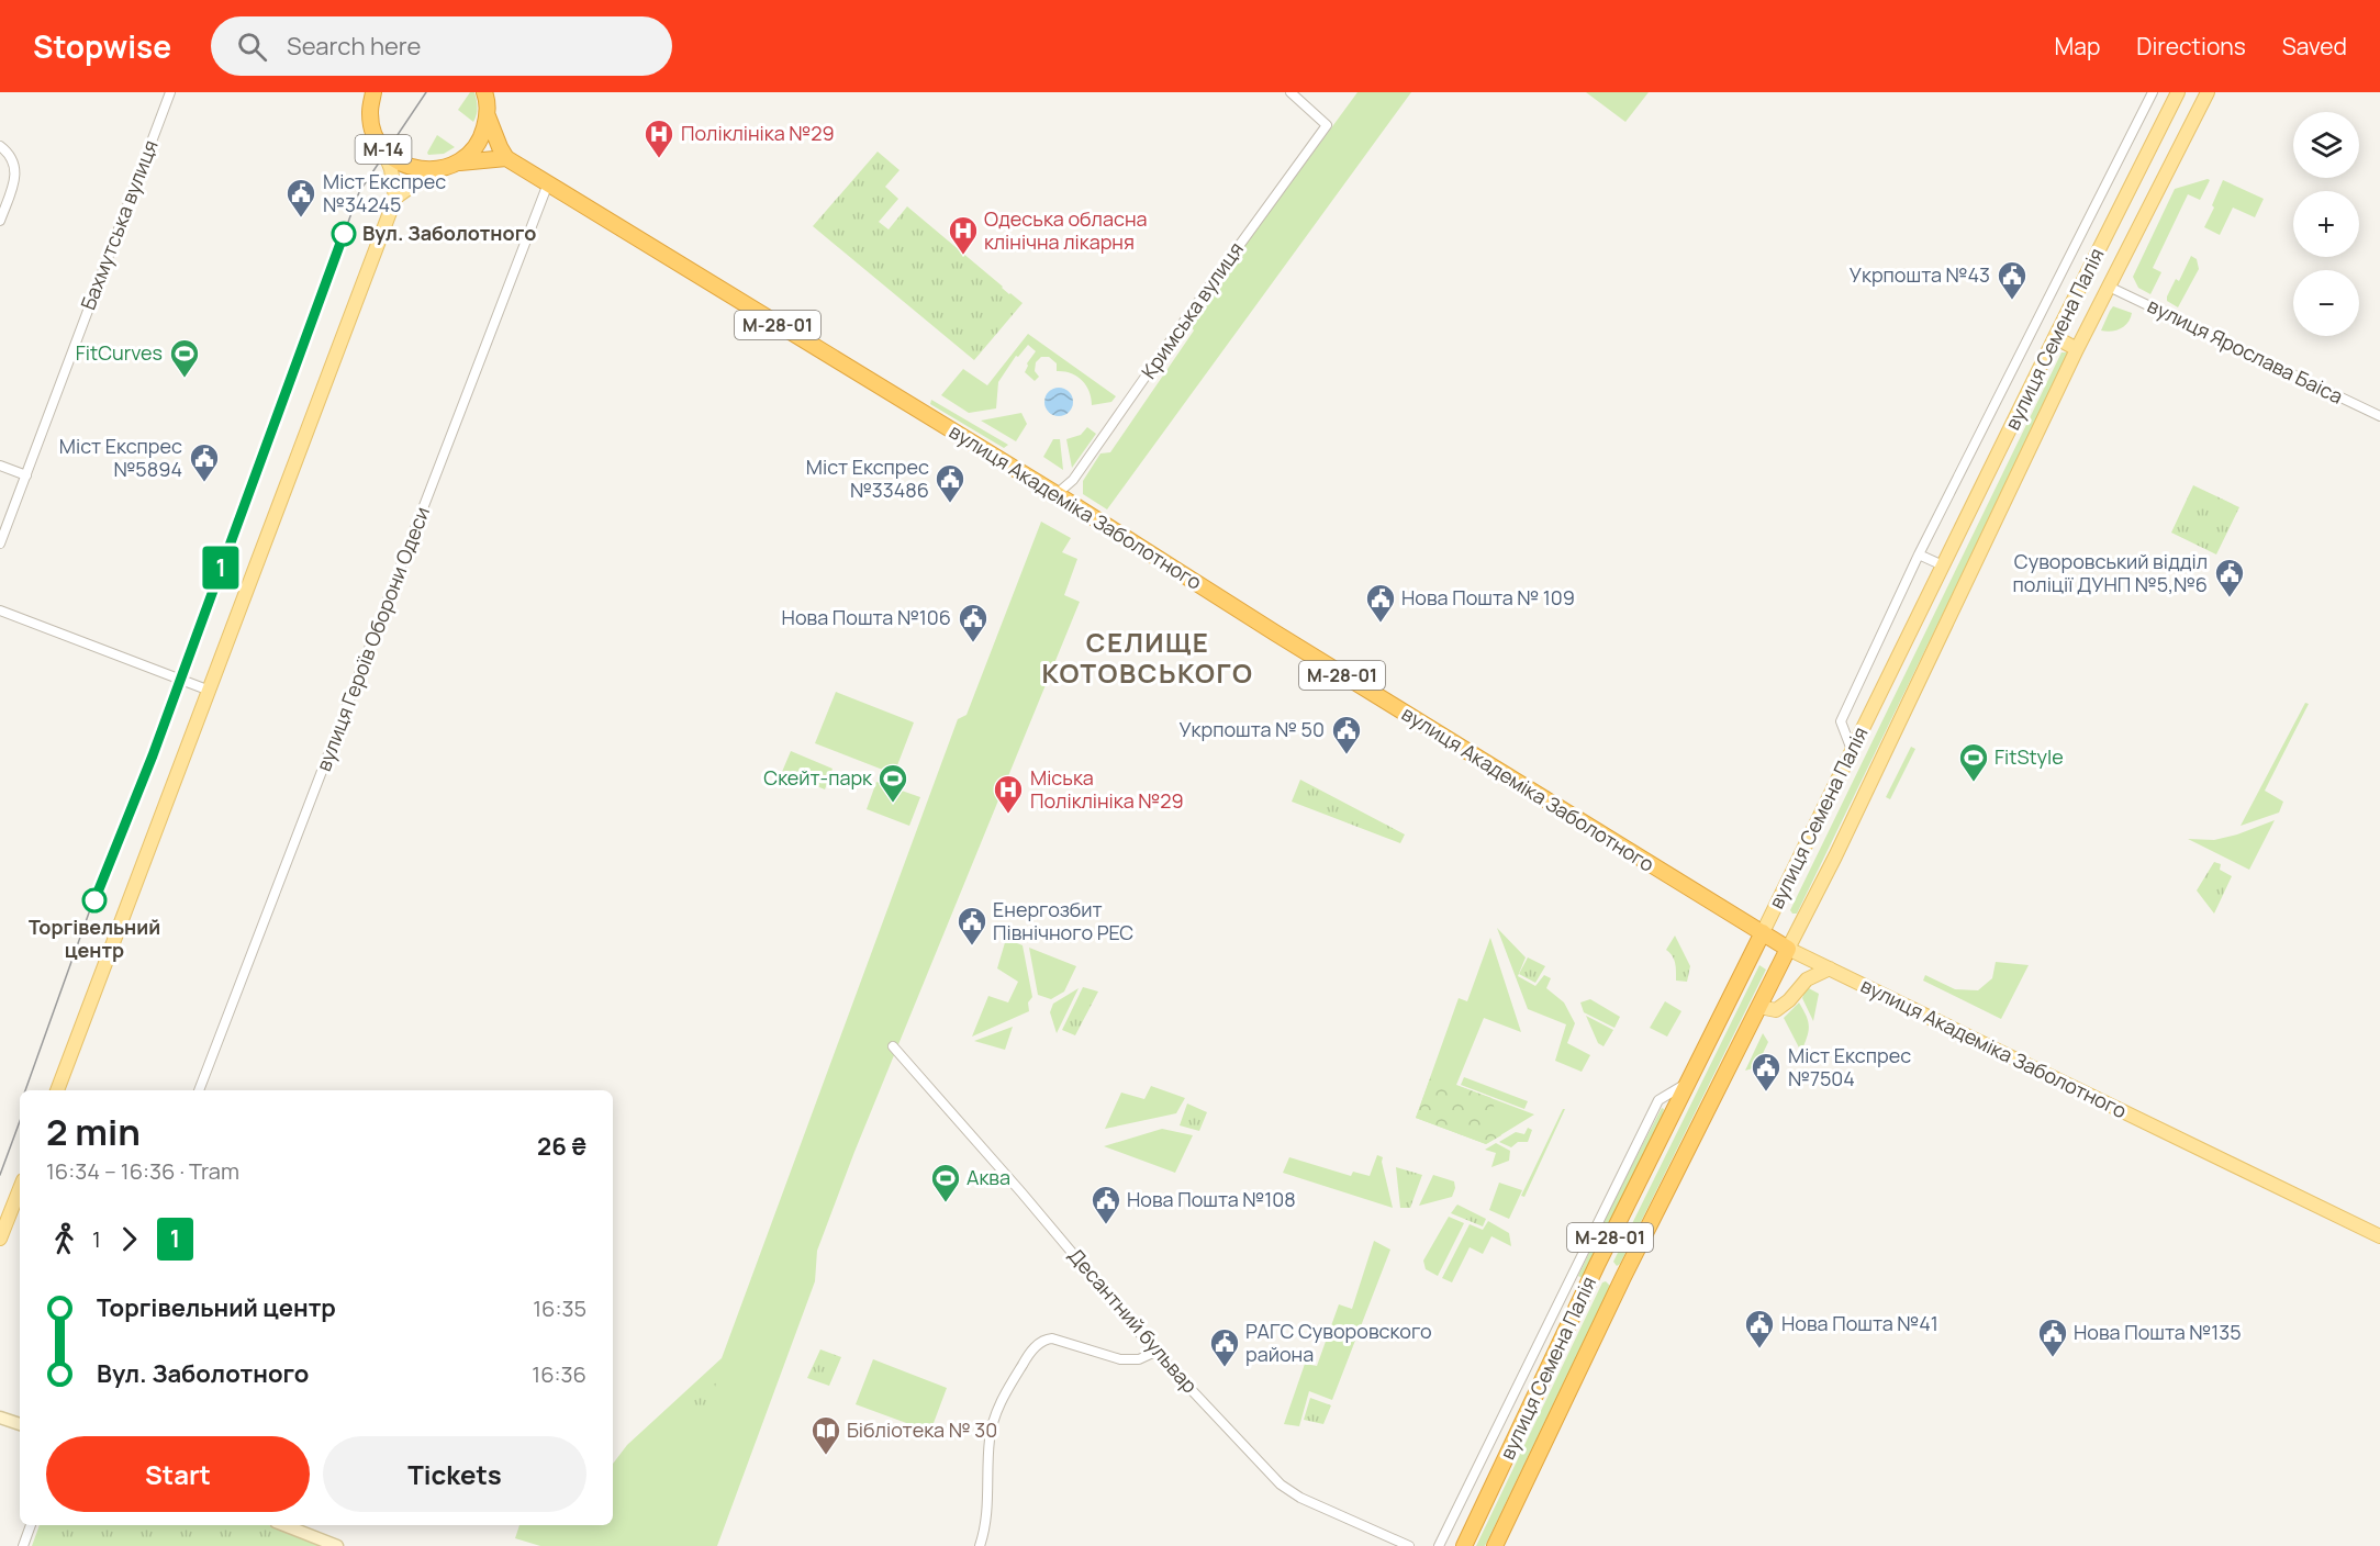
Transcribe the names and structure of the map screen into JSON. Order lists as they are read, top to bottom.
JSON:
{
  "streets": {
    "highway": [
      "М-14",
      "М-28-01",
      "вулиця Семена Палія",
      "вулиця Академіка Заболотного"
    ],
    "street": [
      "Бахмутська вулиця",
      "Кримська вулиця",
      "вулиця Ярослава Баіса",
      "вулиця Героїв Оборони Одеси",
      "Десантний бульвар"
    ]
  },
  "crossings": [
    ["Кримська вулиця", "вулиця Академіка Заболотного"],
    ["вулиця Семена Палія", "вулиця Ярослава Баіса"],
    ["вулиця Семена Палія", "вулиця Академіка Заболотного"],
    ["вулиця Академіка Заболотного", "вулиця Героїв Оборони Одеси"]
  ],
  "districts": ["СЕЛИЩЕ КОТОВСЬКОГО"],
  "places": {
    "hospital": ["Поліклініка №29", "Одеська обласна клінічна лікарня", "Міська Поліклініка №29"],
    "public building": [
      "Міст Експрес №34245",
      "Укрпошта №43",
      "Міст Експрес №5894",
      "Міст Експрес №33486",
      "Суворовський відділ поліції ДУНП №5,№6",
      "Нова Пошта № 109",
      "Нова Пошта №106",
      "Укрпошта № 50",
      "Енергозбит Північного РЕС",
      "Міст Експрес №7504",
      "Нова Пошта №108",
      "Нова Пошта №41",
      "Нова Пошта №135",
      "РАГС Суворовского района"
    ],
    "other": ["Вул. Заболотного", "Торгівельний центр"],
    "sports": [
      "FitCurves",
      "FitStyle",
      "Скейт-парк",
      "Аква"
    ],
    "library": ["Бібліотека № 30"]
  },
  "lines": ["tram line 1"],
  "page": {
    "header": "Stopwise",
    "search": "Search here",
    "nav": ["Map", "Directions", "Saved"],
    "on_map": "1",
    "map_buttons": ["+", "−"],
    "heading": ["2 min", "16:34 – 16:36 · Tram", "26 ₴"],
    "legs": ["1", "1"],
    "list": [
      {
        "name": "Торгівельний центр",
        "value": "16:35"
      },
      {
        "name": "Вул. Заболотного",
        "value": "16:36"
      }
    ],
    "buttons": ["Start", "Tickets"]
  }
}
